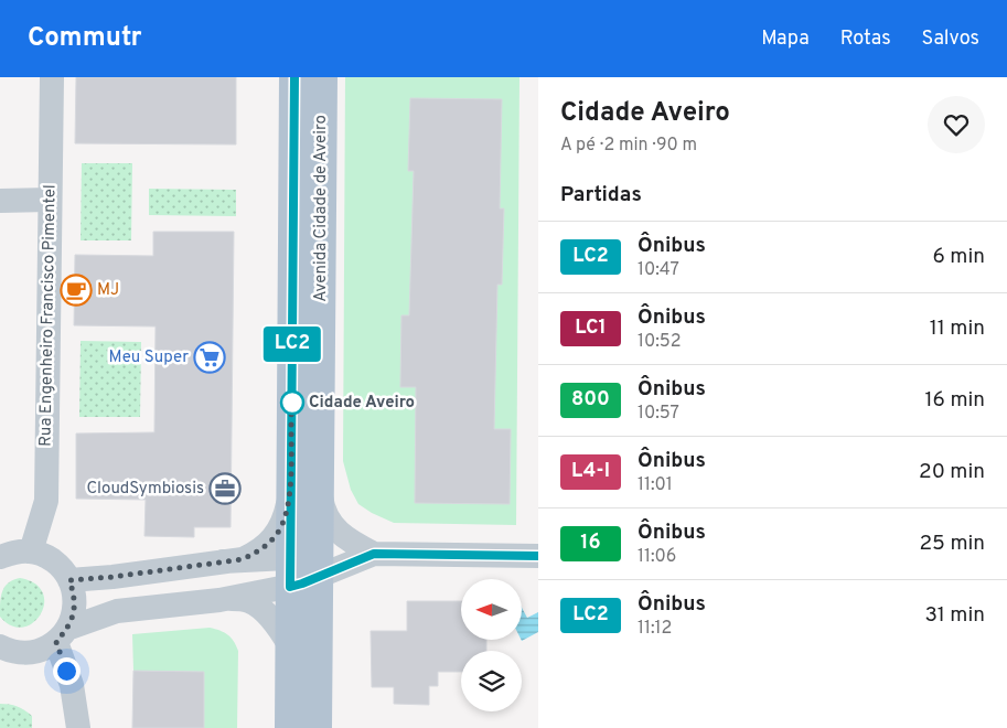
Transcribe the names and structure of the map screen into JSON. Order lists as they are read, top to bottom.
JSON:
{
  "streets": {
    "main road": ["Avenida Cidade de Aveiro"],
    "street": ["Rua Engenheiro Francisco Pimentel"]
  },
  "places": {
    "cafe": ["MJ"],
    "supermarket": ["Meu Super"],
    "other": ["Cidade Aveiro"],
    "office": ["CloudSymbiosis"]
  },
  "lines": ["bus line LC2"],
  "north": "left",
  "page": {
    "header": "Commutr",
    "nav": ["Mapa", "Rotas", "Salvos"],
    "on_map": "LC2",
    "heading": [
      ["Cidade Aveiro", "A pé · 2 min · 90 m"],
      "Partidas"
    ],
    "list": [
      {
        "mark": "LC2",
        "name": "Ônibus",
        "note": "10:47",
        "value": "6 min"
      },
      {
        "mark": "LC1",
        "name": "Ônibus",
        "note": "10:52",
        "value": "11 min"
      },
      {
        "mark": "800",
        "name": "Ônibus",
        "note": "10:57",
        "value": "16 min"
      },
      {
        "mark": "L4-I",
        "name": "Ônibus",
        "note": "11:01",
        "value": "20 min"
      },
      {
        "mark": "16",
        "name": "Ônibus",
        "note": "11:06",
        "value": "25 min"
      },
      {
        "mark": "LC2",
        "name": "Ônibus",
        "note": "11:12",
        "value": "31 min"
      }
    ]
  }
}
